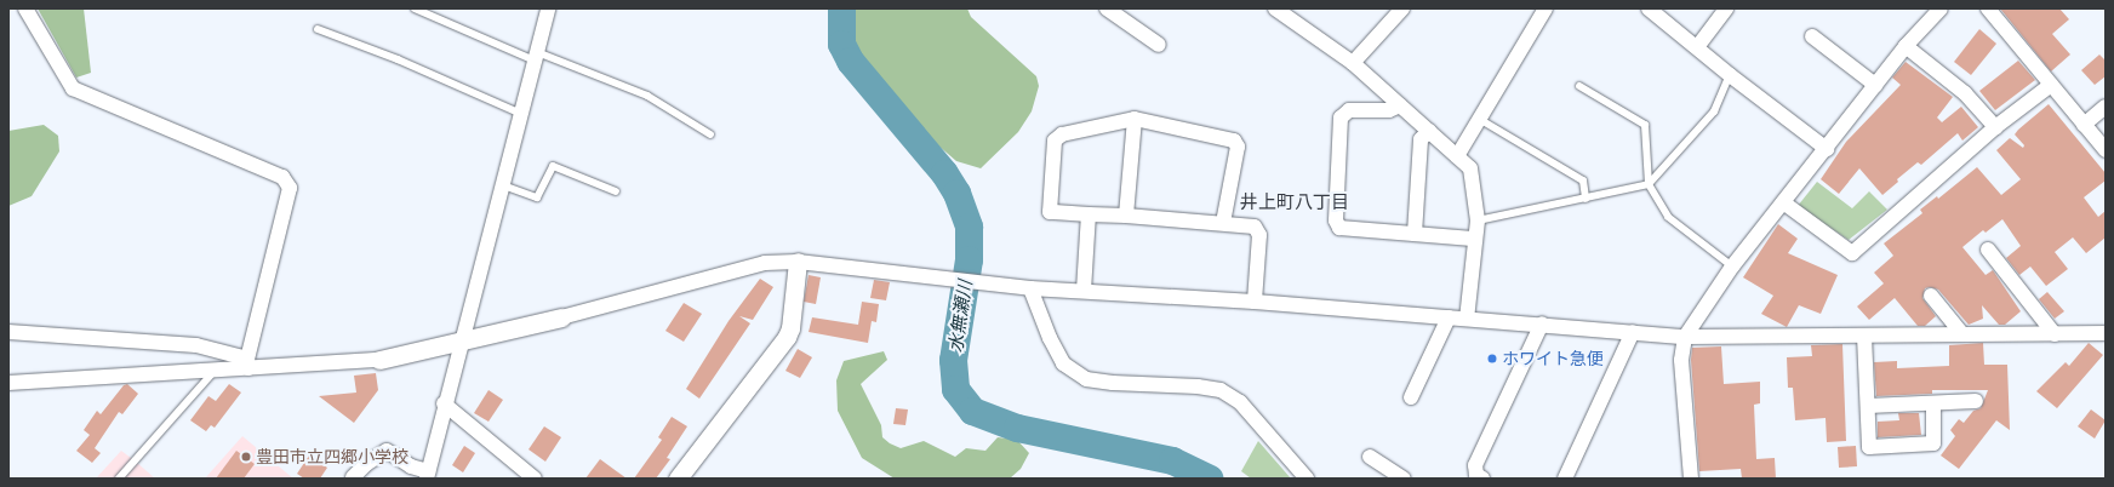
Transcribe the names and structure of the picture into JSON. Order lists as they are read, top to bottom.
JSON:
{
  "districts": ["井上町八丁目"],
  "water": ["水無瀬川"],
  "places": ["ホワイト急便", "豊田市立四郷小学校"]
}
